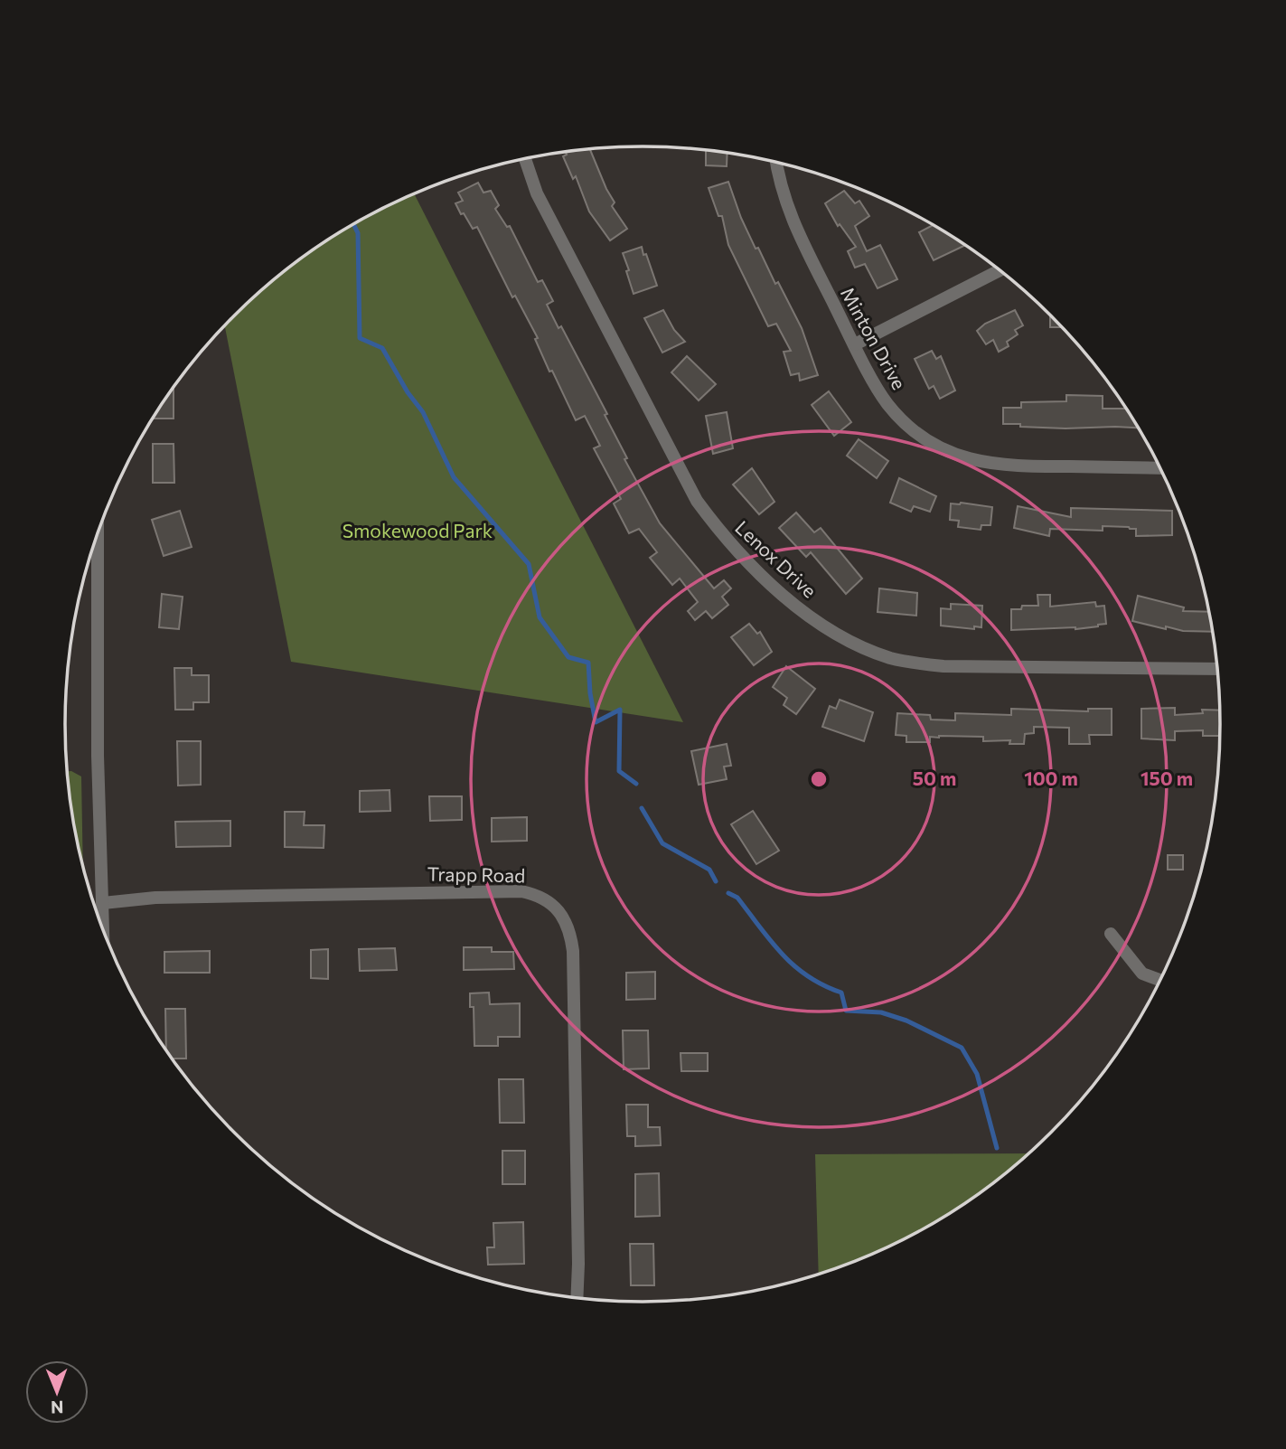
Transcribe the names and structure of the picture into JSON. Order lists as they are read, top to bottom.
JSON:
{
  "streets": {
    "street": ["Minton Drive", "Lenox Drive", "Trapp Road"]
  },
  "parks": ["Smokewood Park"],
  "north": "bottom",
  "rings": ["50 m", "100 m", "150 m"]
}
